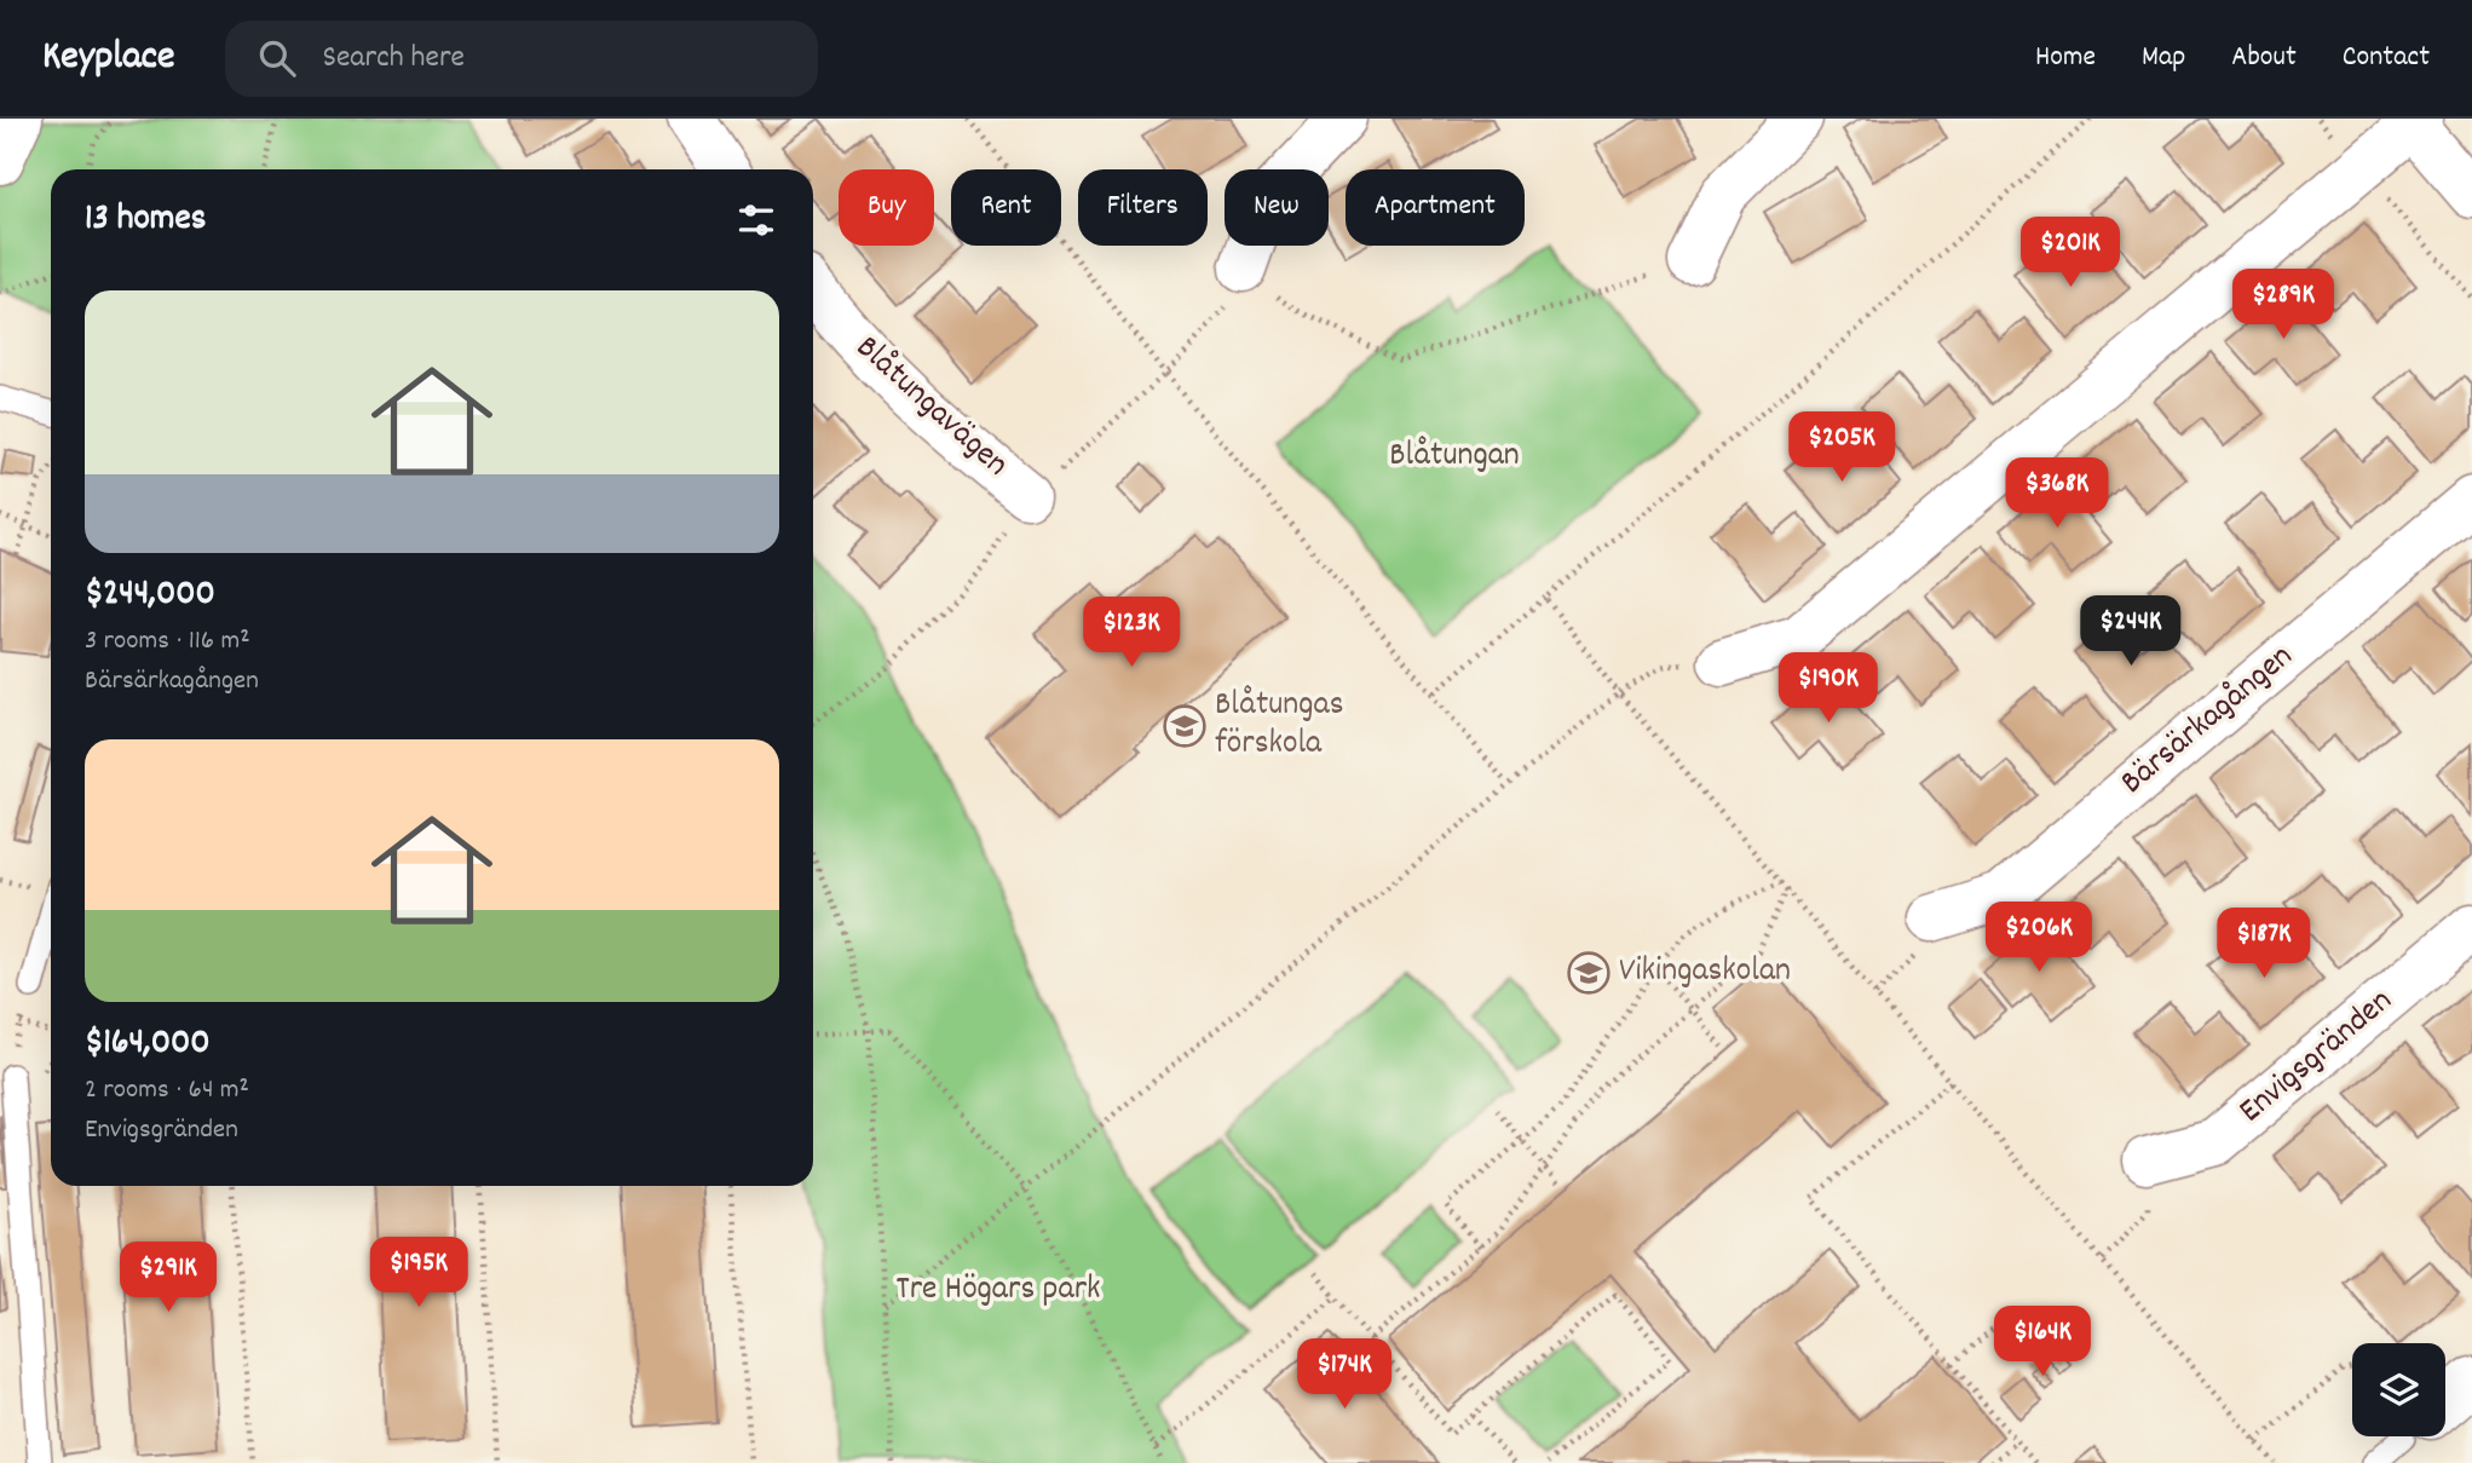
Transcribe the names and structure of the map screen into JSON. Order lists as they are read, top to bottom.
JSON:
{
  "streets": {
    "street": ["Blåtungavägen", "Bärsärkagången", "Envigsgränden"]
  },
  "parks": ["Blåtungan", "Tre Högars park"],
  "places": {
    "school or university": ["Blåtungas förskola", "Vikingaskolan"]
  },
  "page": {
    "header": "Keyplace",
    "search": "Search here",
    "nav": [
      "Home",
      "Map",
      "About",
      "Contact"
    ],
    "chip": [
      "Buy",
      "Rent",
      "Filters",
      "New",
      "Apartment"
    ],
    "heading": "13 homes",
    "price": [
      "$201K",
      "$289K",
      "$205K",
      "$368K",
      "$244K",
      "$123K",
      "$190K",
      "$206K",
      "$187K",
      "$195K",
      "$291K",
      "$164K",
      "$174K"
    ],
    "list": [
      {
        "name": "$244,000",
        "note": "3 rooms · 116 m² · Bärsärkagången"
      },
      {
        "name": "$164,000",
        "note": "2 rooms · 64 m² · Envigsgränden"
      }
    ]
  }
}
